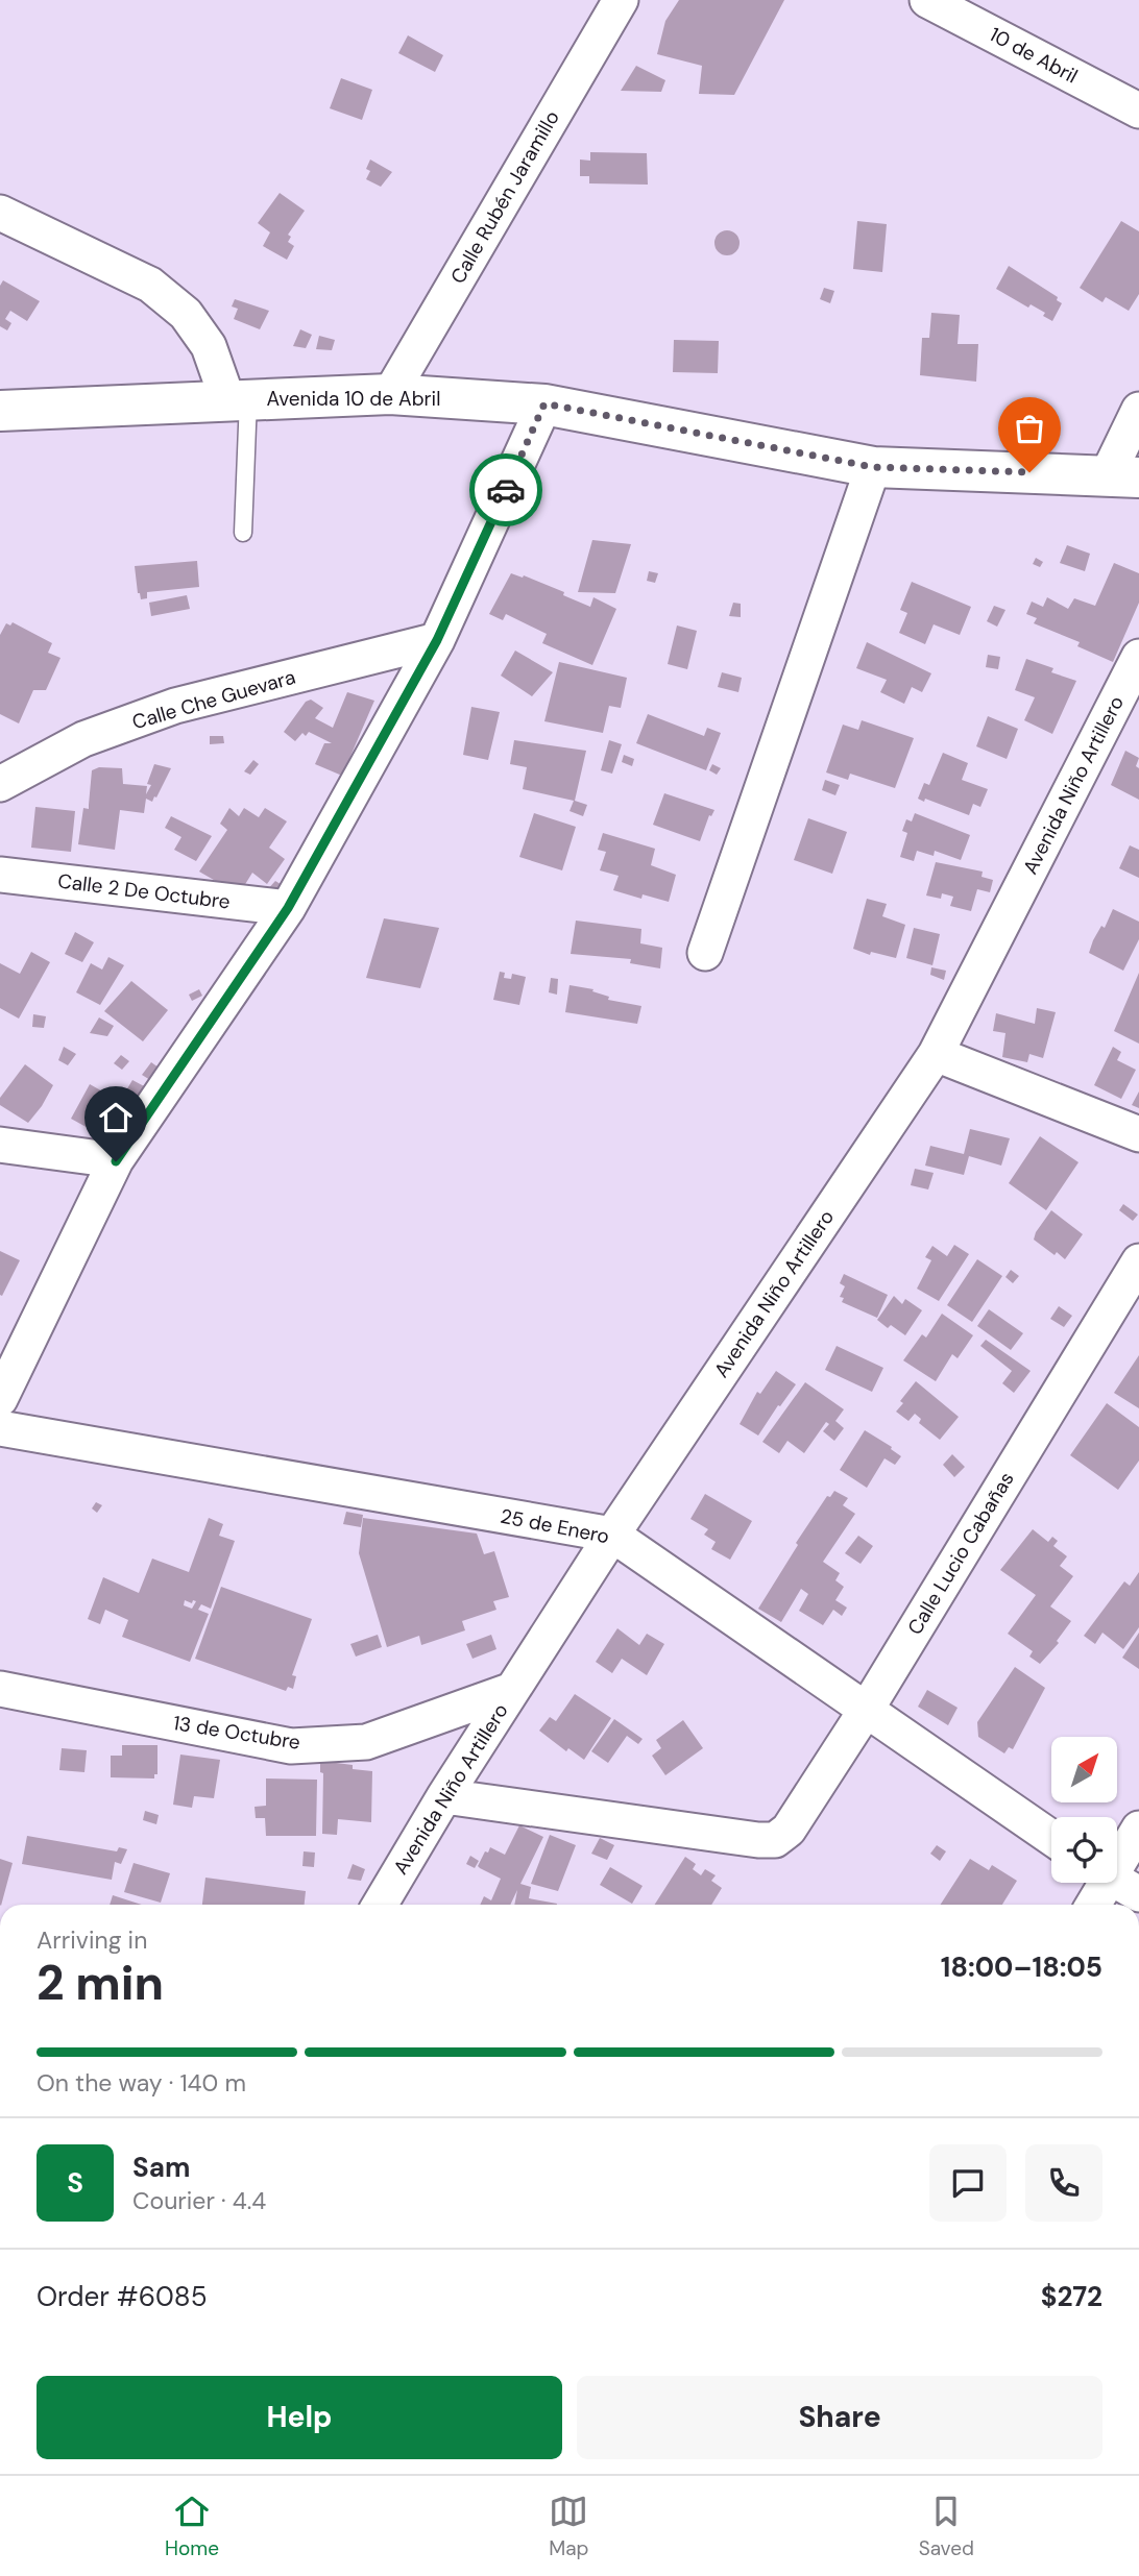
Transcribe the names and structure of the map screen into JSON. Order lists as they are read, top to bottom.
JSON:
{
  "streets": {
    "street": [
      "10 de Abril",
      "Calle Rubén Jaramillo",
      "Avenida 10 de Abril",
      "Calle Che Guevara",
      "Avenida Niño Artillero",
      "Calle 2 De Octubre",
      "25 de Enero",
      "Calle Lucio Cabañas",
      "13 de Octubre"
    ]
  },
  "crossings": [
    ["Calle Rubén Jaramillo", "Avenida 10 de Abril"],
    ["Avenida Niño Artillero", "25 de Enero"],
    ["Avenida Niño Artillero", "Calle Lucio Cabañas"],
    ["Avenida Niño Artillero", "13 de Octubre"],
    ["25 de Enero", "Calle Lucio Cabañas"]
  ],
  "north": "top right",
  "page": {
    "heading": ["2 min", "Arriving in", "18:00–18:05"],
    "panel": [
      "Sam",
      "Courier · 4.4",
      "Order #6085",
      "$272"
    ],
    "bar": "On the way · 140 m",
    "round": "S",
    "buttons": ["Help", "Share"],
    "tabs": ["Home", "Map", "Saved"]
  }
}
